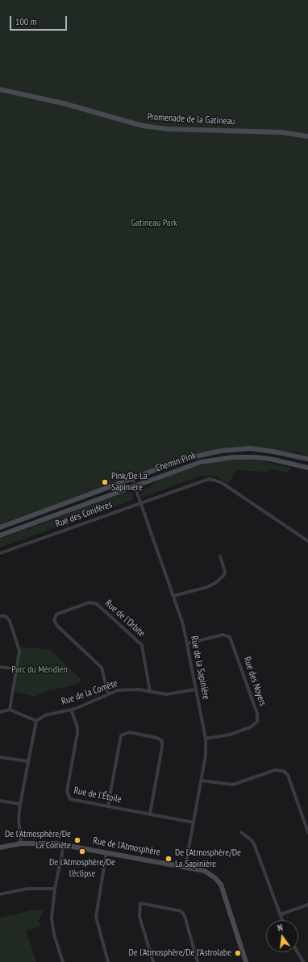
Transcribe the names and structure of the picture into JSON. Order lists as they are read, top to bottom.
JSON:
{
  "streets": {
    "main road": ["Promenade de la Gatineau", "Chemin Pink", "Rue de l'Atmosphère"],
    "street": [
      "Rue des Conifères",
      "Rue de l'Orbite",
      "Rue de la Sapinière",
      "Rue des Noyers",
      "Rue de la Comète",
      "Rue de l'Étoile"
    ]
  },
  "crossings": [
    ["Chemin Pink", "Rue de la Sapinière"],
    ["Rue des Conifères", "Rue de la Sapinière"],
    ["Rue de l'Orbite", "Rue de la Comète"],
    ["Rue de la Sapinière", "Rue des Noyers"],
    ["Rue de la Sapinière", "Rue de la Comète"],
    ["Rue de la Sapinière", "Rue de l'Étoile"],
    ["Rue de la Sapinière", "Rue de l'Atmosphère"],
    ["Rue de la Comète", "Rue de l'Étoile"]
  ],
  "parks": ["Gatineau Park", "Parc du Méridien"],
  "places": [
    "Pink/De La Sapinière",
    "De l'Atmosphère/De La Comète",
    "De l'Atmosphère/De l'éclipse",
    "De l'Atmosphère/De La Sapinière",
    "De l'Atmosphère/De l'Astrolabe"
  ],
  "scale_bar": "100 m",
  "north": "top"
}
